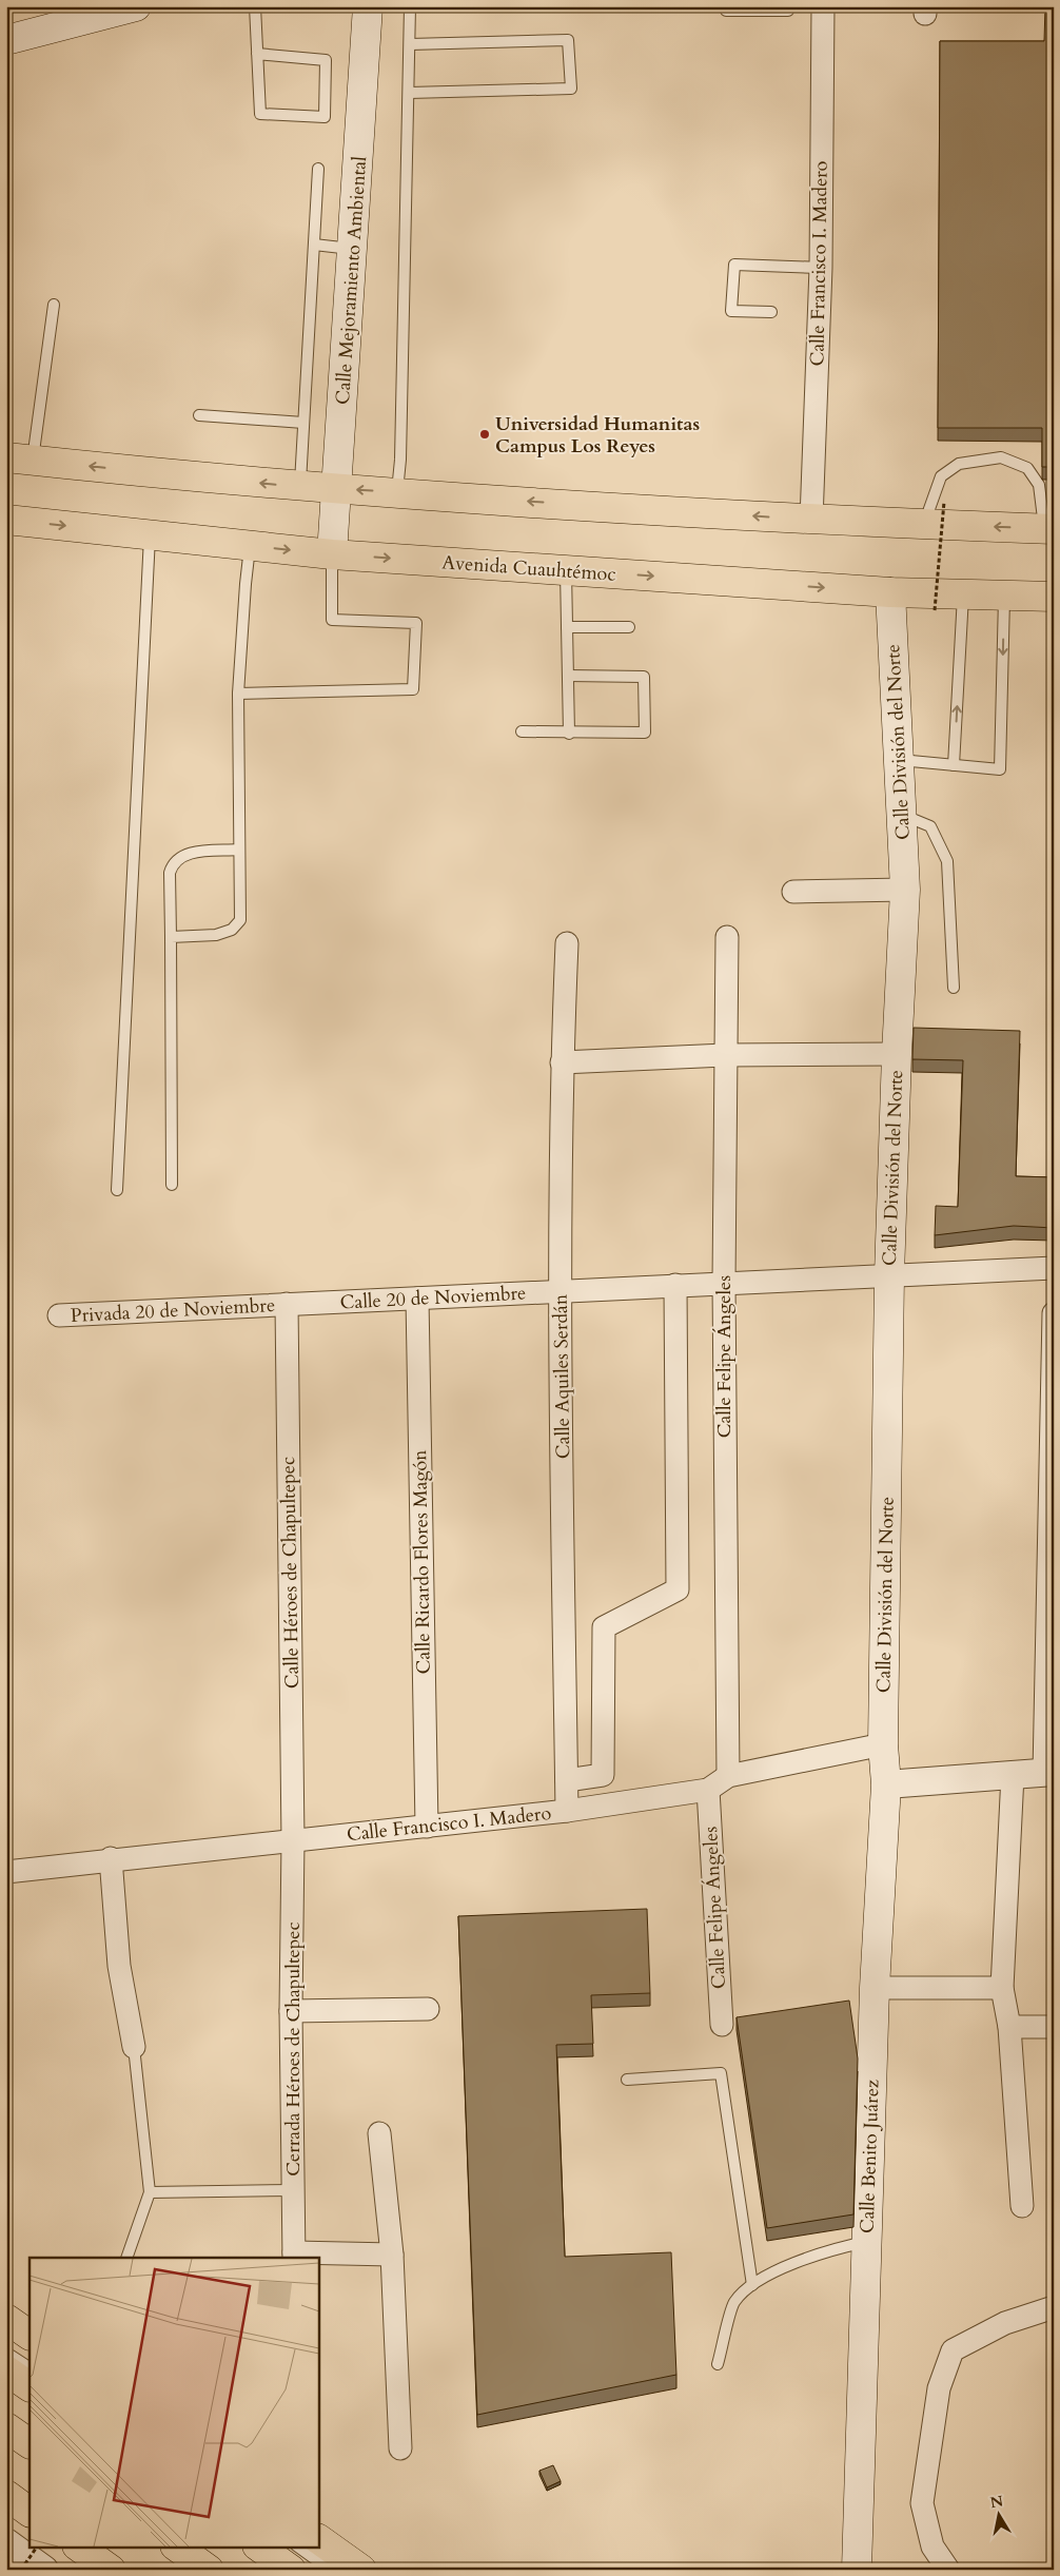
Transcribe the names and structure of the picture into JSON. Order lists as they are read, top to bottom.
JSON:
{
  "streets": {
    "main road": [
      "Calle Mejoramiento Ambiental",
      "Avenida Cuauhtémoc",
      "Calle División del Norte",
      "Calle Benito Juárez"
    ],
    "street": [
      "Calle Francisco I. Madero",
      "Calle 20 de Noviembre",
      "Privada 20 de Noviembre",
      "Calle Felipe Ángeles",
      "Calle Aquiles Serdán",
      "Calle Ricardo Flores Magón",
      "Calle Héroes de Chapultepec",
      "Cerrada Héroes de Chapultepec"
    ]
  },
  "crossings": [
    ["Calle Francisco I. Madero", "Calle División del Norte"],
    ["Calle Francisco I. Madero", "Calle Felipe Ángeles"],
    ["Calle Francisco I. Madero", "Calle Aquiles Serdán"],
    ["Calle Francisco I. Madero", "Calle Ricardo Flores Magón"],
    ["Calle Francisco I. Madero", "Calle Héroes de Chapultepec"],
    ["Calle Francisco I. Madero", "Cerrada Héroes de Chapultepec"],
    ["Calle Francisco I. Madero", "Calle Benito Juárez"],
    ["Calle Mejoramiento Ambiental", "Avenida Cuauhtémoc"],
    ["Avenida Cuauhtémoc", "Calle División del Norte"],
    ["Calle División del Norte", "Calle 20 de Noviembre"],
    ["Calle División del Norte", "Calle Benito Juárez"],
    ["Calle 20 de Noviembre", "Privada 20 de Noviembre"],
    ["Calle 20 de Noviembre", "Calle Felipe Ángeles"],
    ["Calle 20 de Noviembre", "Calle Aquiles Serdán"],
    ["Calle 20 de Noviembre", "Calle Ricardo Flores Magón"],
    ["Calle 20 de Noviembre", "Calle Héroes de Chapultepec"],
    ["Privada 20 de Noviembre", "Calle Héroes de Chapultepec"],
    ["Calle Héroes de Chapultepec", "Cerrada Héroes de Chapultepec"]
  ],
  "places": ["Universidad Humanitas Campus Los Reyes"],
  "north": "top"
}
